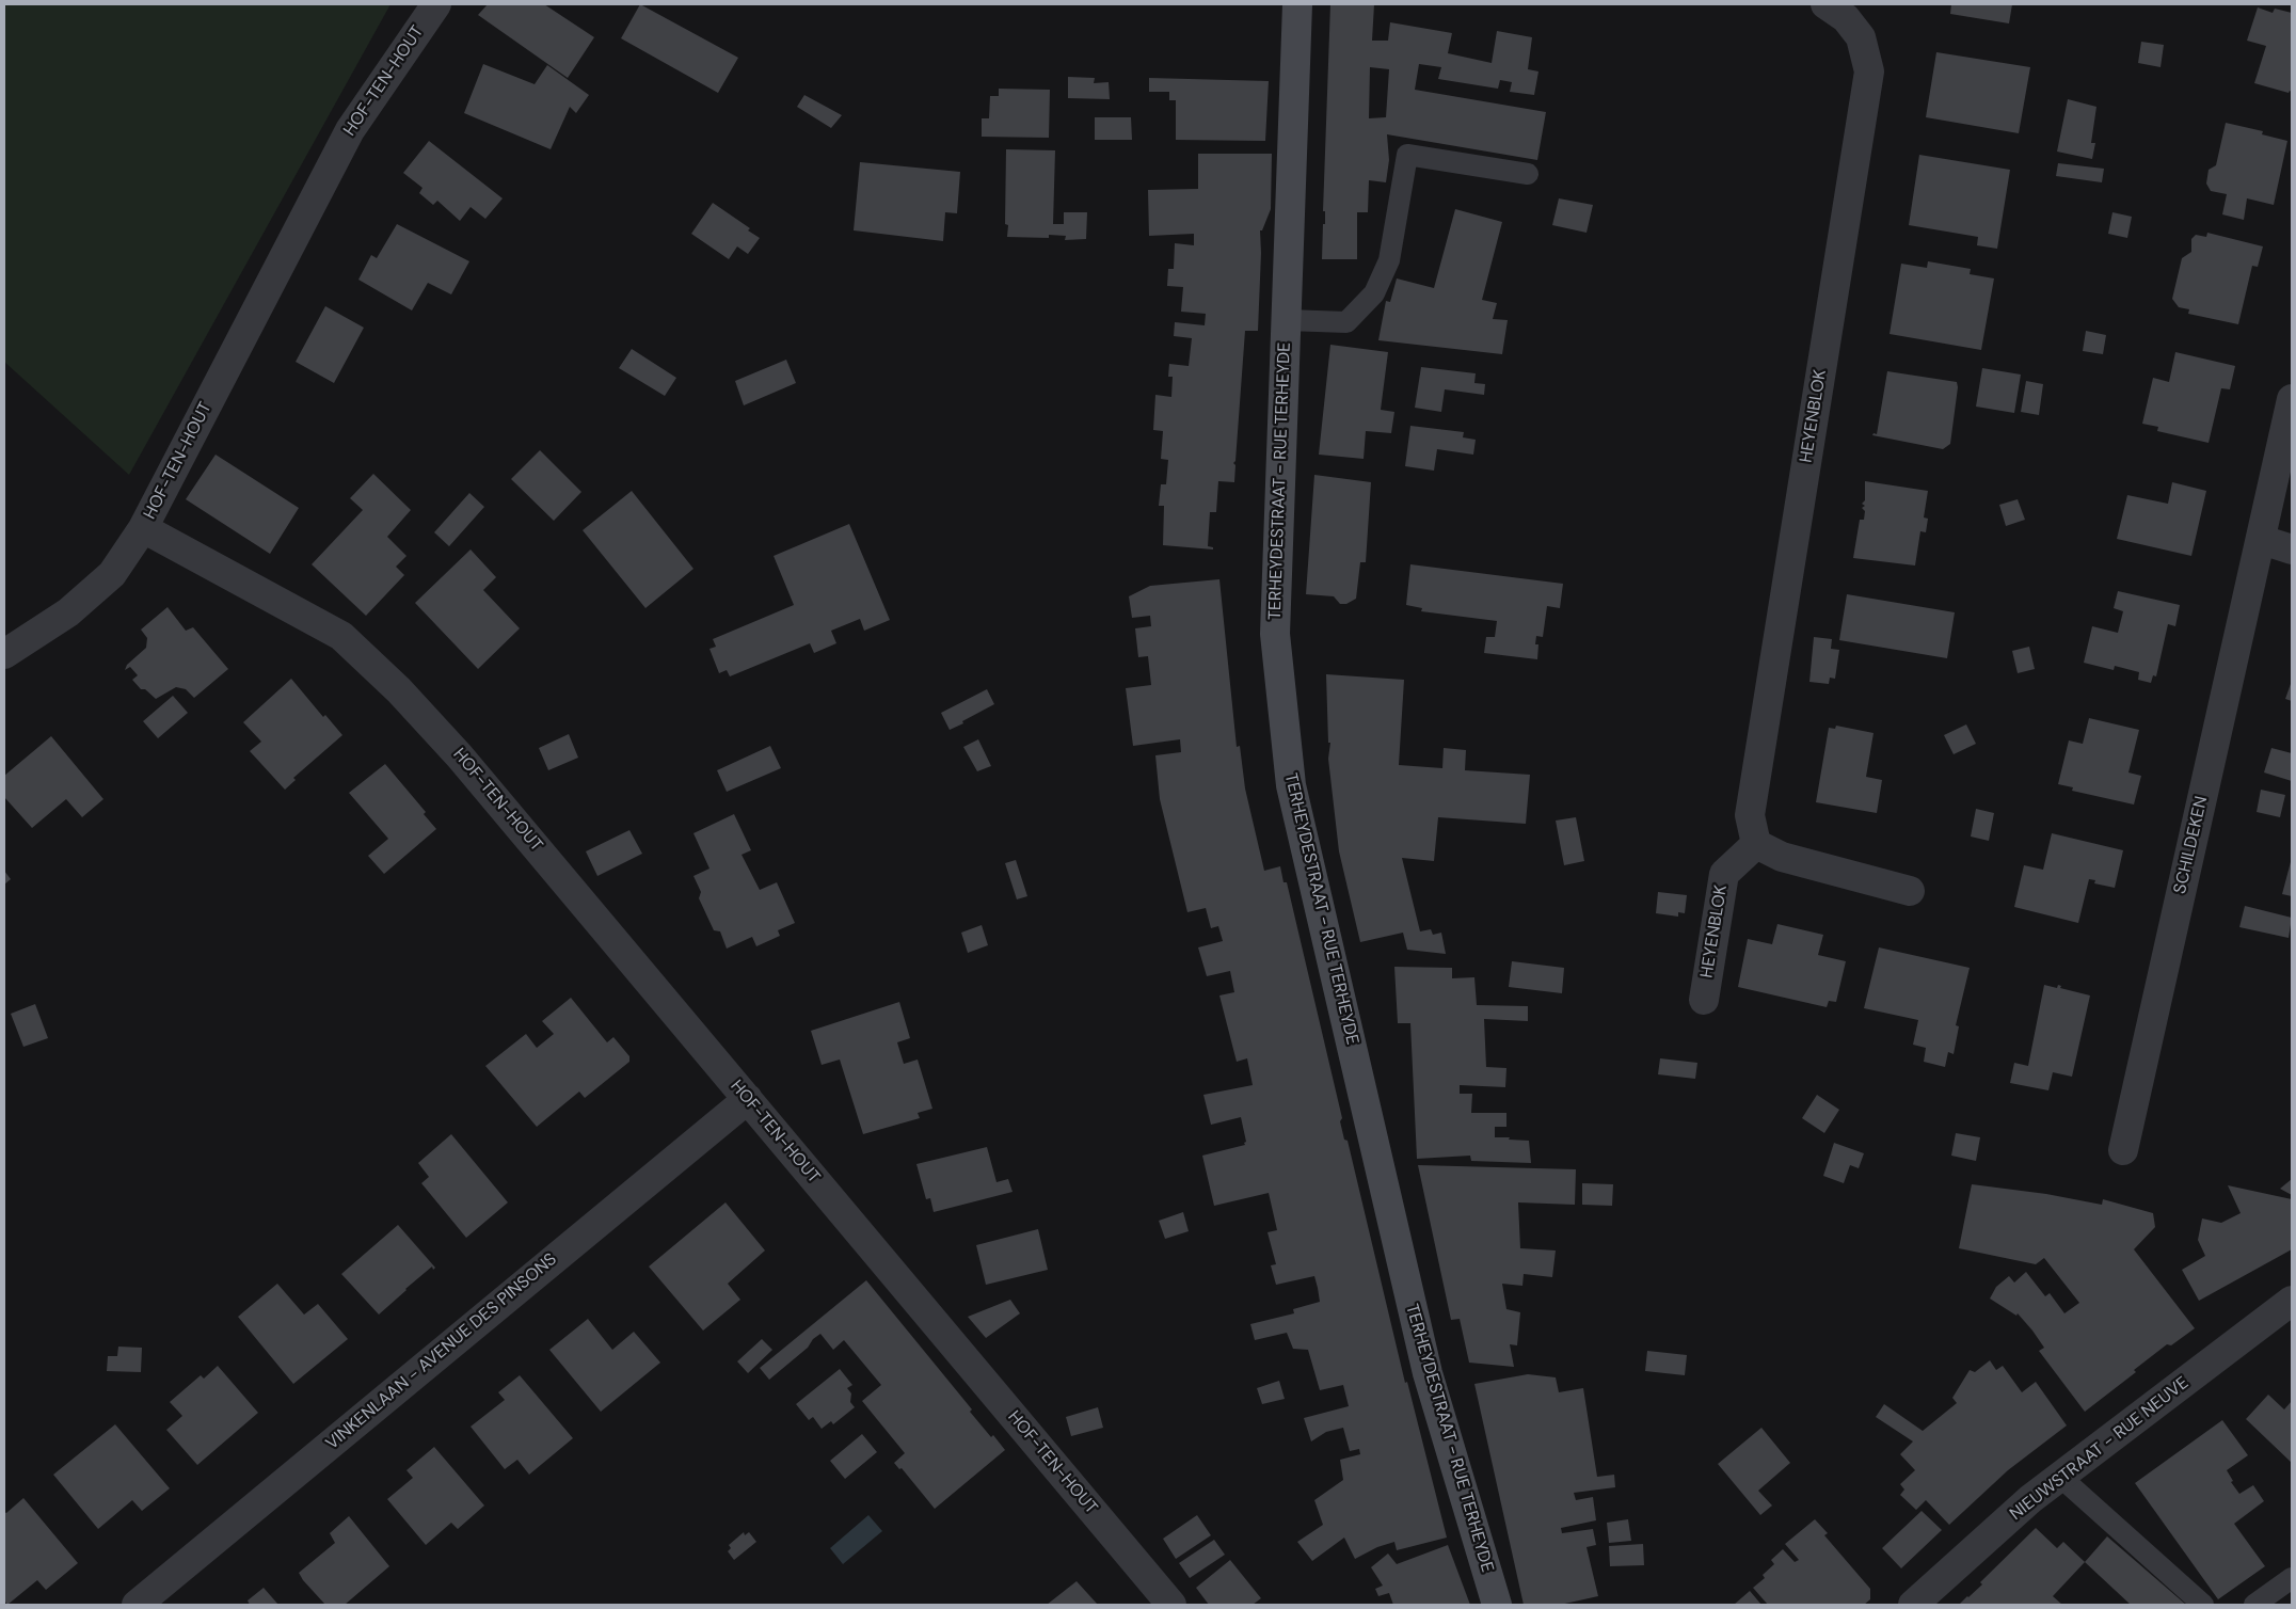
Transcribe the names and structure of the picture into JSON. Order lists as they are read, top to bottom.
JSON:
{
  "streets": {
    "street": [
      "HOF-TEN-HOUT",
      "HEYENBLOK",
      "TERHEYDESTRAAT - RUE TERHEYDE",
      "SCHILDEKEN",
      "VINKENLAAN - AVENUE DES PINSONS",
      "NIEUWSTRAAT - RUE NEUVE"
    ]
  },
  "crossings": [
    ["HOF-TEN-HOUT", "VINKENLAAN - AVENUE DES PINSONS"]
  ]
}
